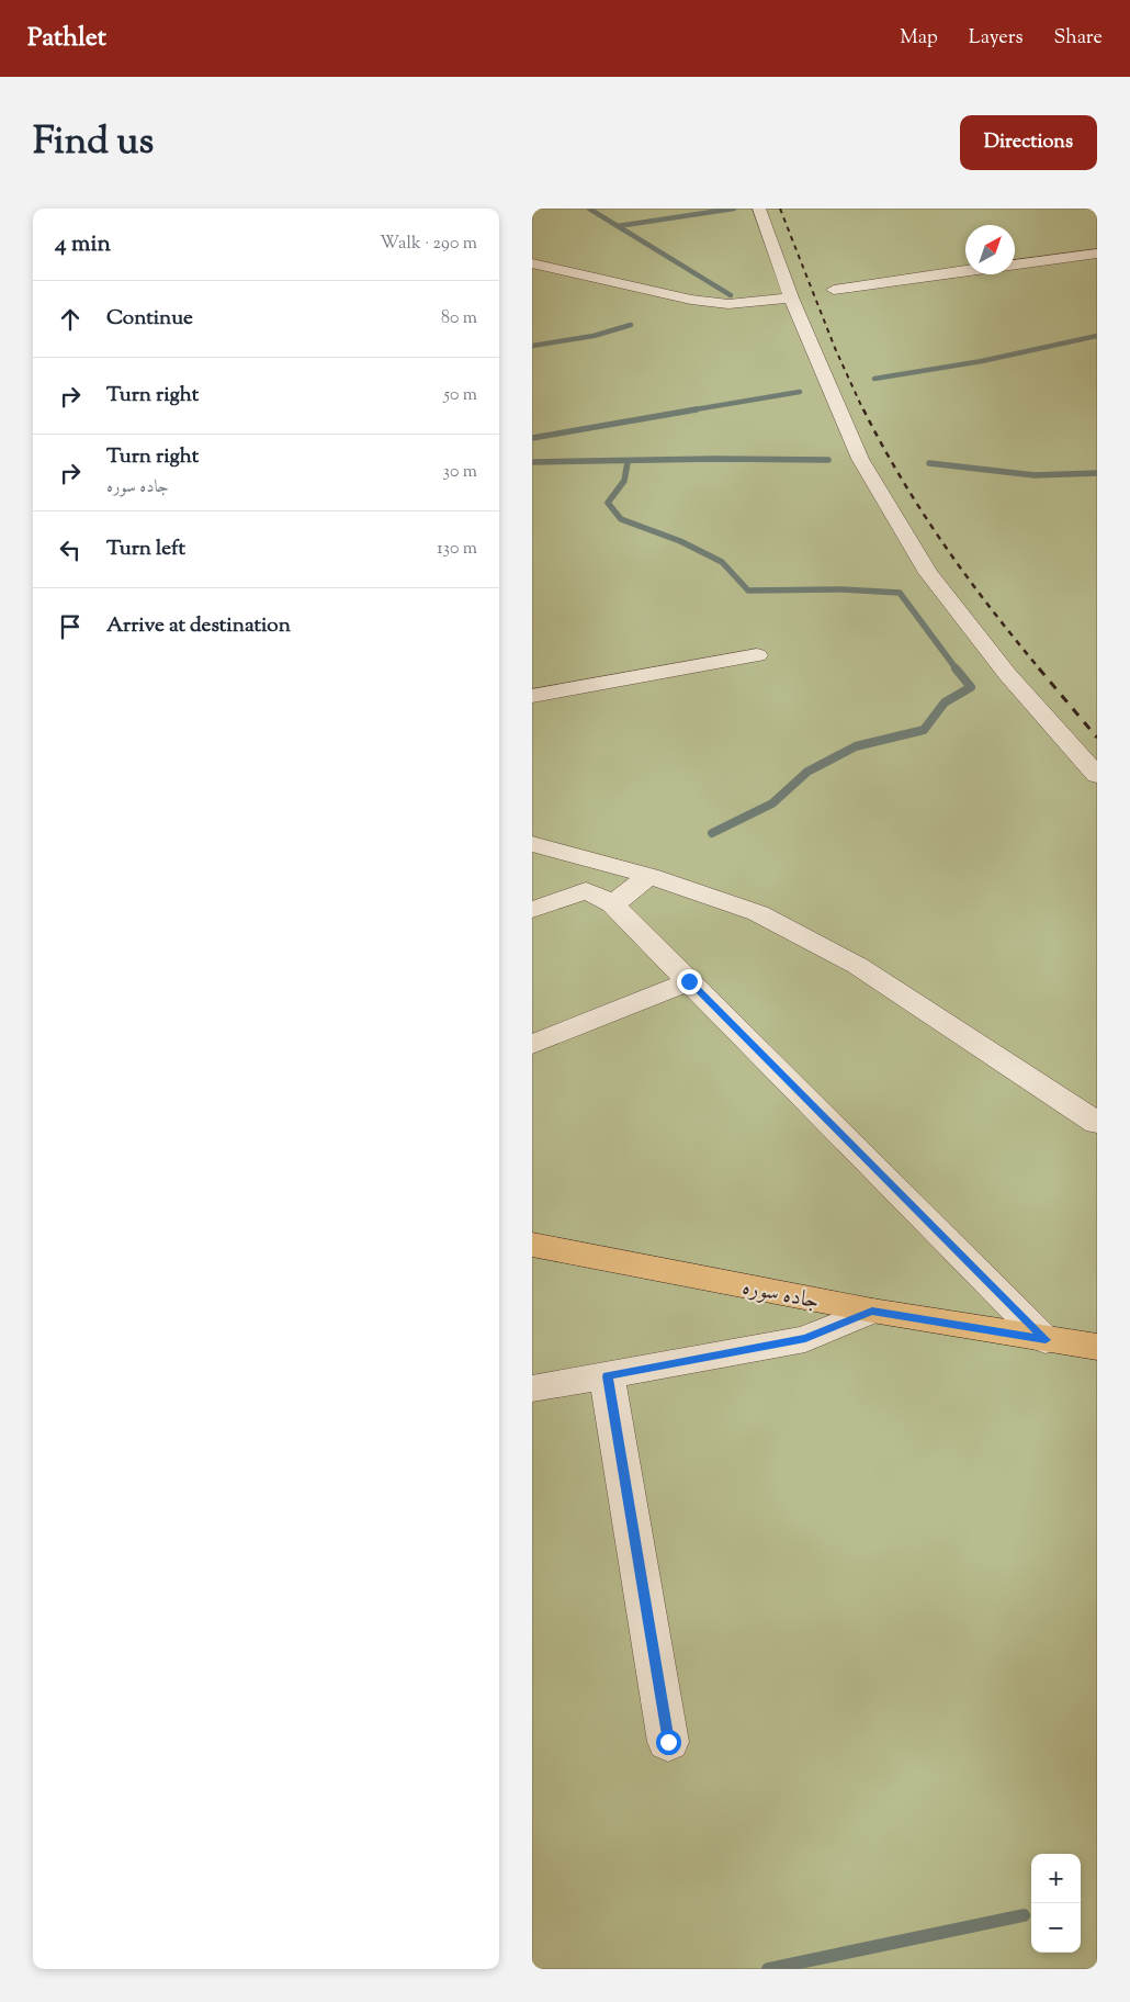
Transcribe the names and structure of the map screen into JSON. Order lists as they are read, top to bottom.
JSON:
{
  "streets": {
    "main road": ["جاده سوره"]
  },
  "north": "top right",
  "page": {
    "header": "Pathlet",
    "nav": ["Map", "Layers", "Share"],
    "title": "Find us",
    "buttons": "Directions",
    "heading": ["4 min", "Walk · 290 m"],
    "list": [
      ["Continue", "80 m"],
      ["Turn right", "50 m"],
      ["Turn right", "جاده سوره", "30 m"],
      ["Turn left", "130 m"],
      "Arrive at destination"
    ],
    "map_buttons": ["+", "−"]
  }
}
